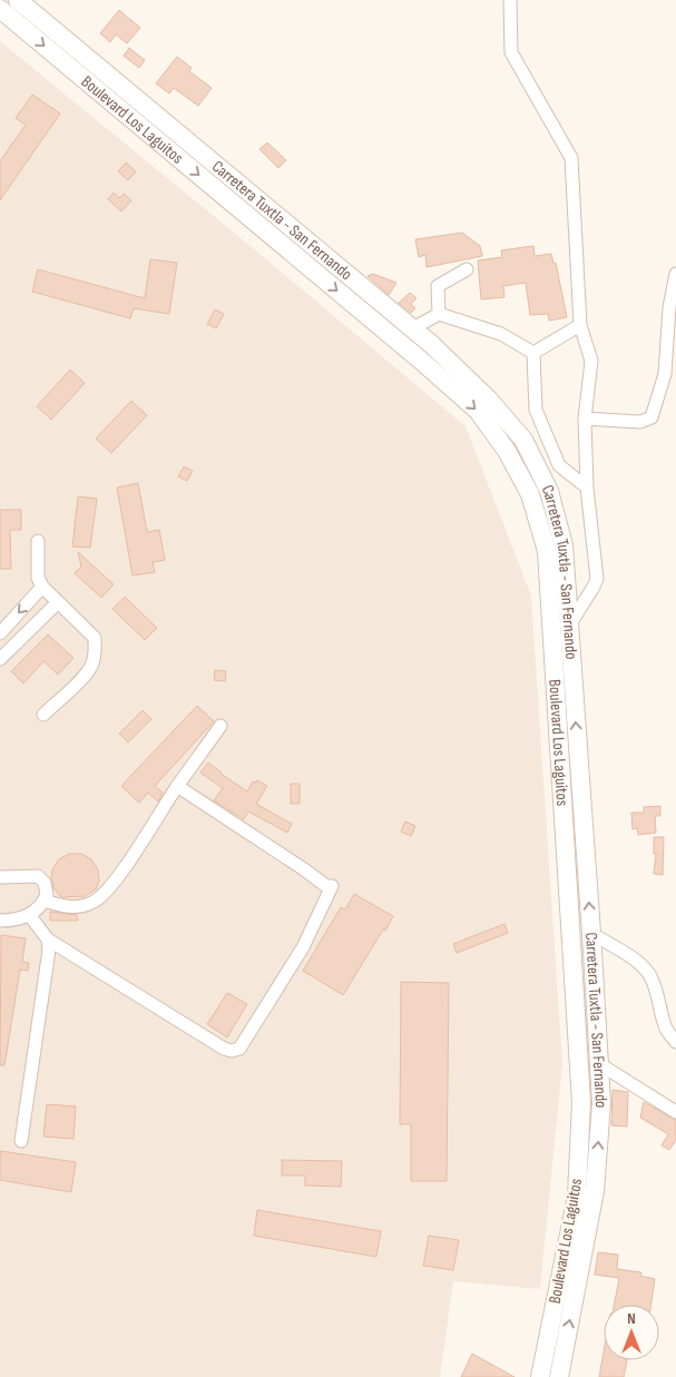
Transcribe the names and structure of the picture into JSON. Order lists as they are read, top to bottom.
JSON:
{
  "streets": {
    "main road": ["Boulevard Los Laguitos", "Carretera Tuxtla - San Fernando"]
  },
  "crossings": [
    ["Boulevard Los Laguitos", "Carretera Tuxtla - San Fernando"]
  ],
  "one_way": ["Boulevard Los Laguitos", "Carretera Tuxtla - San Fernando"],
  "north": "top"
}
